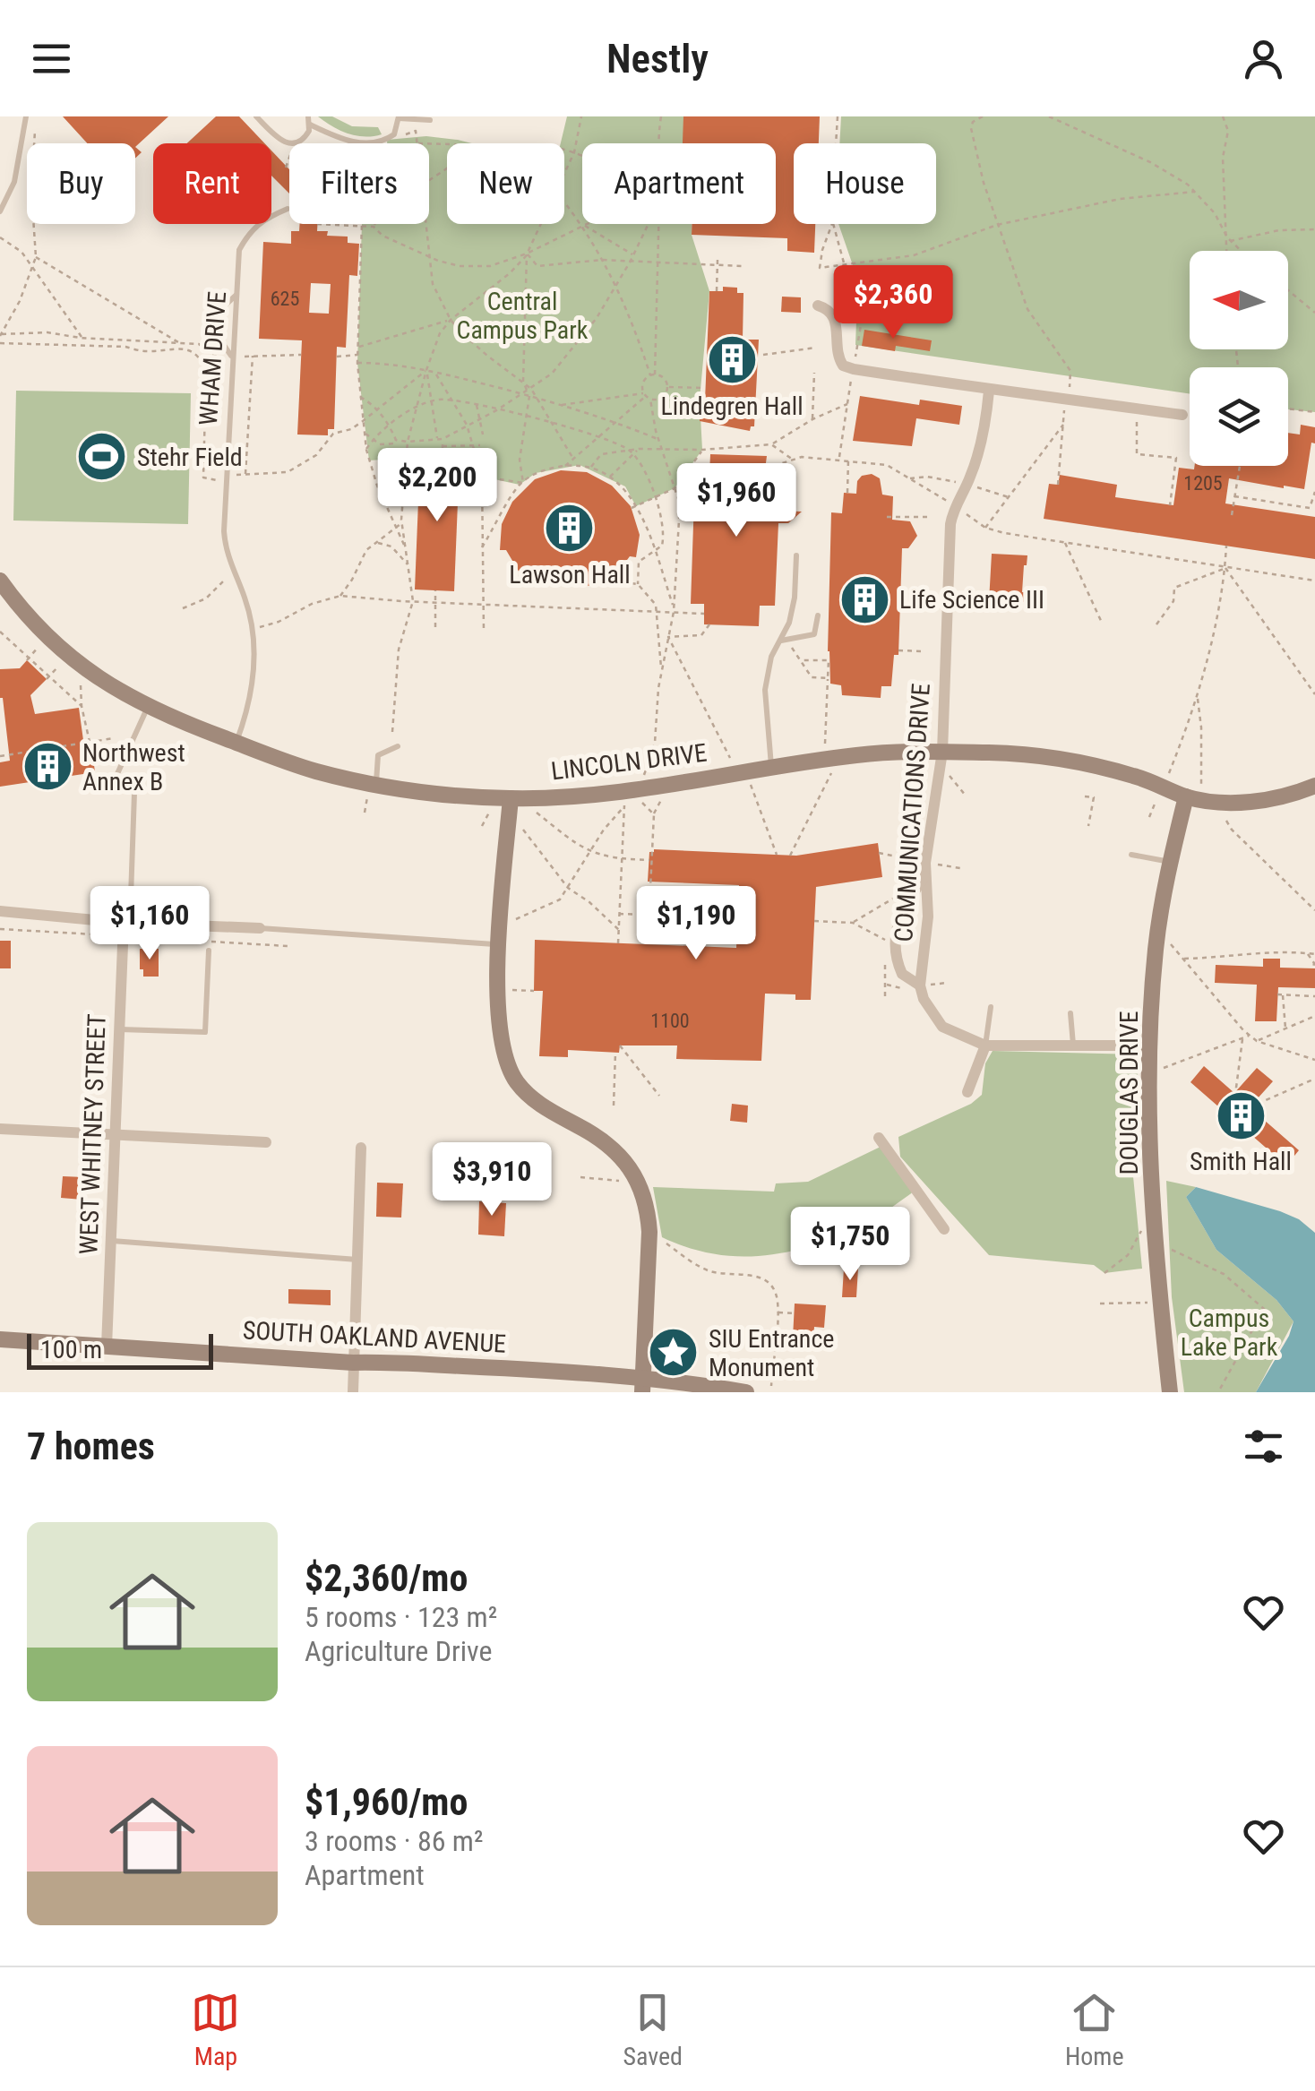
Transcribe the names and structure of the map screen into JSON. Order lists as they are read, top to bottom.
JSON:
{
  "streets": {
    "street": [
      "LINCOLN DRIVE",
      "COMMUNICATIONS DRIVE",
      "DOUGLAS DRIVE",
      "WEST WHITNEY STREET",
      "SOUTH OAKLAND AVENUE"
    ],
    "lane": ["WHAM DRIVE"]
  },
  "crossings": [
    ["WHAM DRIVE", "LINCOLN DRIVE"],
    ["LINCOLN DRIVE", "COMMUNICATIONS DRIVE"],
    ["LINCOLN DRIVE", "DOUGLAS DRIVE"],
    ["WEST WHITNEY STREET", "SOUTH OAKLAND AVENUE"]
  ],
  "parks": ["Central Campus Park", "Campus Lake Park"],
  "places": {
    "building": [
      "Lindegren Hall",
      "Lawson Hall",
      "Life Science III",
      "Northwest Annex B",
      "Smith Hall"
    ],
    "sports": ["Stehr Field"],
    "place": ["SIU Entrance Monument"]
  },
  "house_numbers": ["625", "1205", "1100"],
  "scale_bar": "100 m",
  "north": "left",
  "page": {
    "header": "Nestly",
    "chip": [
      "Buy",
      "Rent",
      "Filters",
      "New",
      "Apartment",
      "House"
    ],
    "price": [
      "$2,360",
      "$2,200",
      "$1,960",
      "$1,160",
      "$1,190",
      "$3,910",
      "$1,750"
    ],
    "scale": "100 m",
    "heading": "7 homes",
    "list": [
      {
        "name": "$2,360/mo",
        "note": "5 rooms · 123 m² · Agriculture Drive"
      },
      {
        "name": "$1,960/mo",
        "note": "3 rooms · 86 m² · Apartment"
      }
    ],
    "tabs": ["Map", "Saved", "Home"]
  }
}
